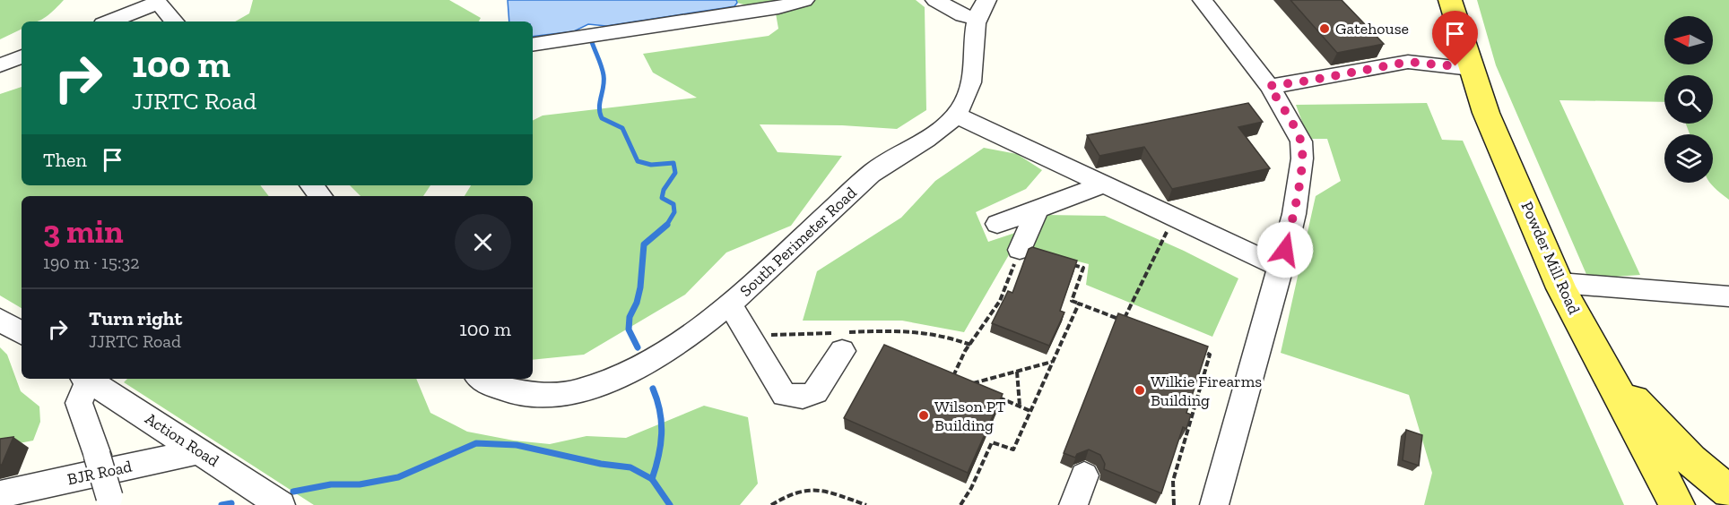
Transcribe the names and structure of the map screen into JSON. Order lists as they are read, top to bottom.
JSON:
{
  "streets": {
    "main road": ["Powder Mill Road"],
    "lane": ["South Perimeter Road", "Action Road", "BJR Road"]
  },
  "crossings": [
    ["Action Road", "BJR Road"]
  ],
  "places": ["Gatehouse", "Wilkie Firearms Building", "Wilson PT Building"],
  "north": "left",
  "page": {
    "turn": ["100 m", "JJRTC Road"],
    "then": "Then",
    "heading": ["3 min", "190 m · 15:32"],
    "list": [
      {
        "name": "Turn right",
        "note": "JJRTC Road",
        "value": "100 m"
      }
    ]
  }
}
